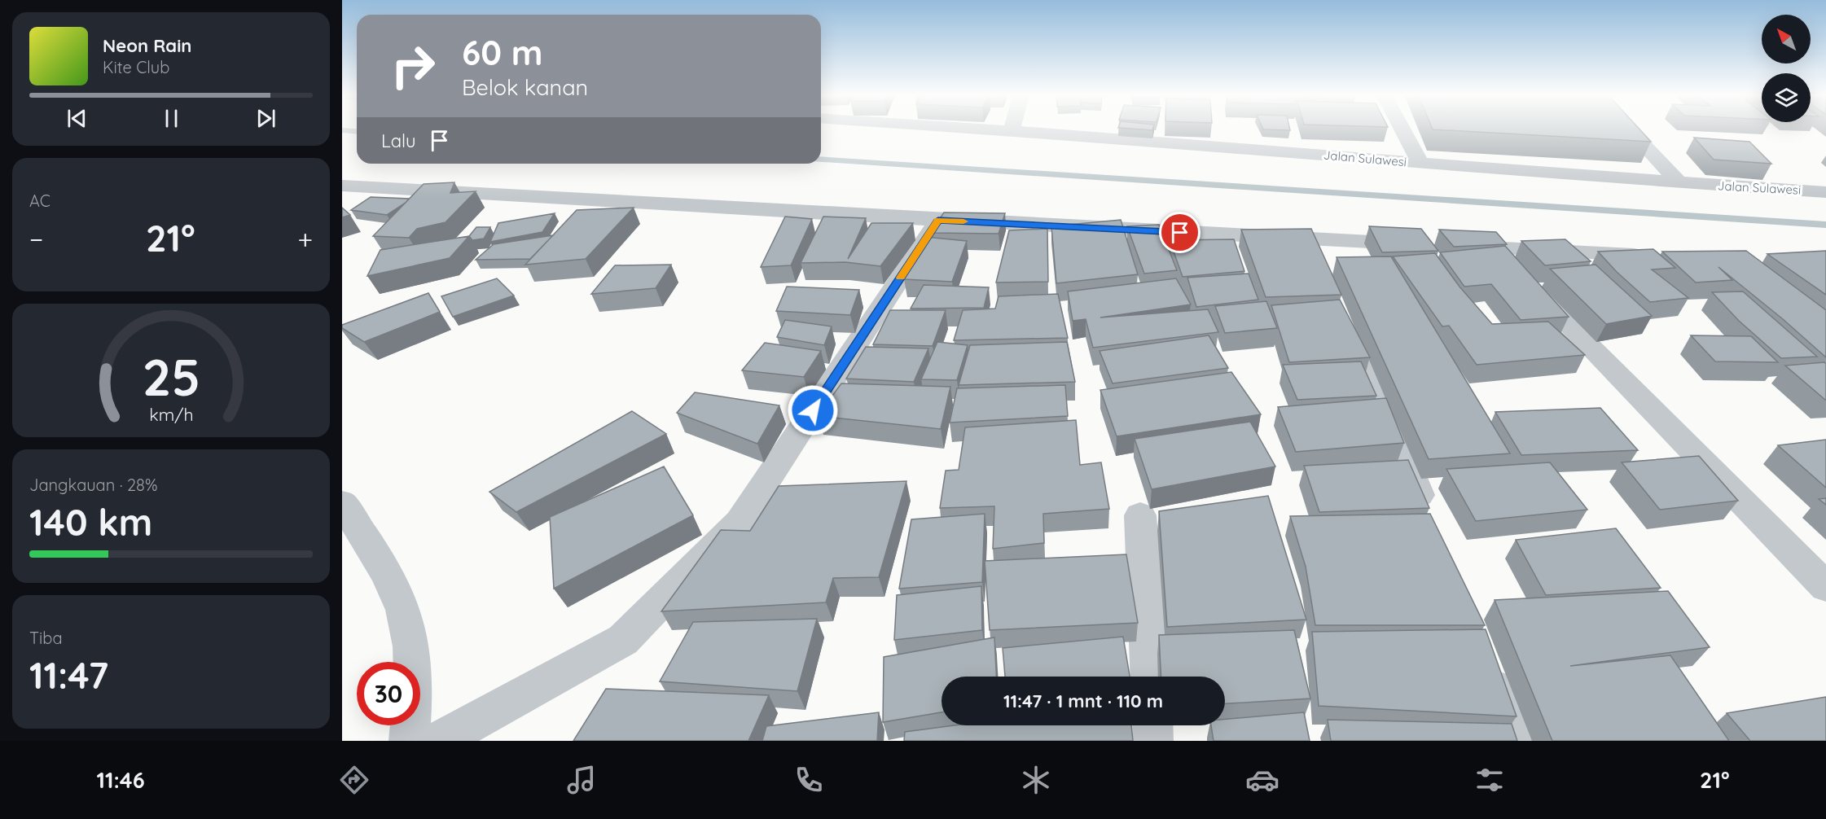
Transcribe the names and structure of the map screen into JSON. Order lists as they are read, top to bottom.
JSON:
{
  "streets": {
    "street": ["Jalan Sulawesi"]
  },
  "north": "top left",
  "page": {
    "turn": ["60 m", "Belok kanan"],
    "song": ["Neon Rain", "Kite Club"],
    "then": "Lalu",
    "tile": [
      "AC",
      ["Jangkauan · 28%", "140 km"],
      ["Tiba", "11:47"]
    ],
    "heat": ["−", "21°", "+"],
    "limit": "30",
    "trip": "11:47 · 1 mnt · 110 m",
    "tabs": ["11:46", "21°"],
    "gauge": ["25", "km/h"]
  }
}
